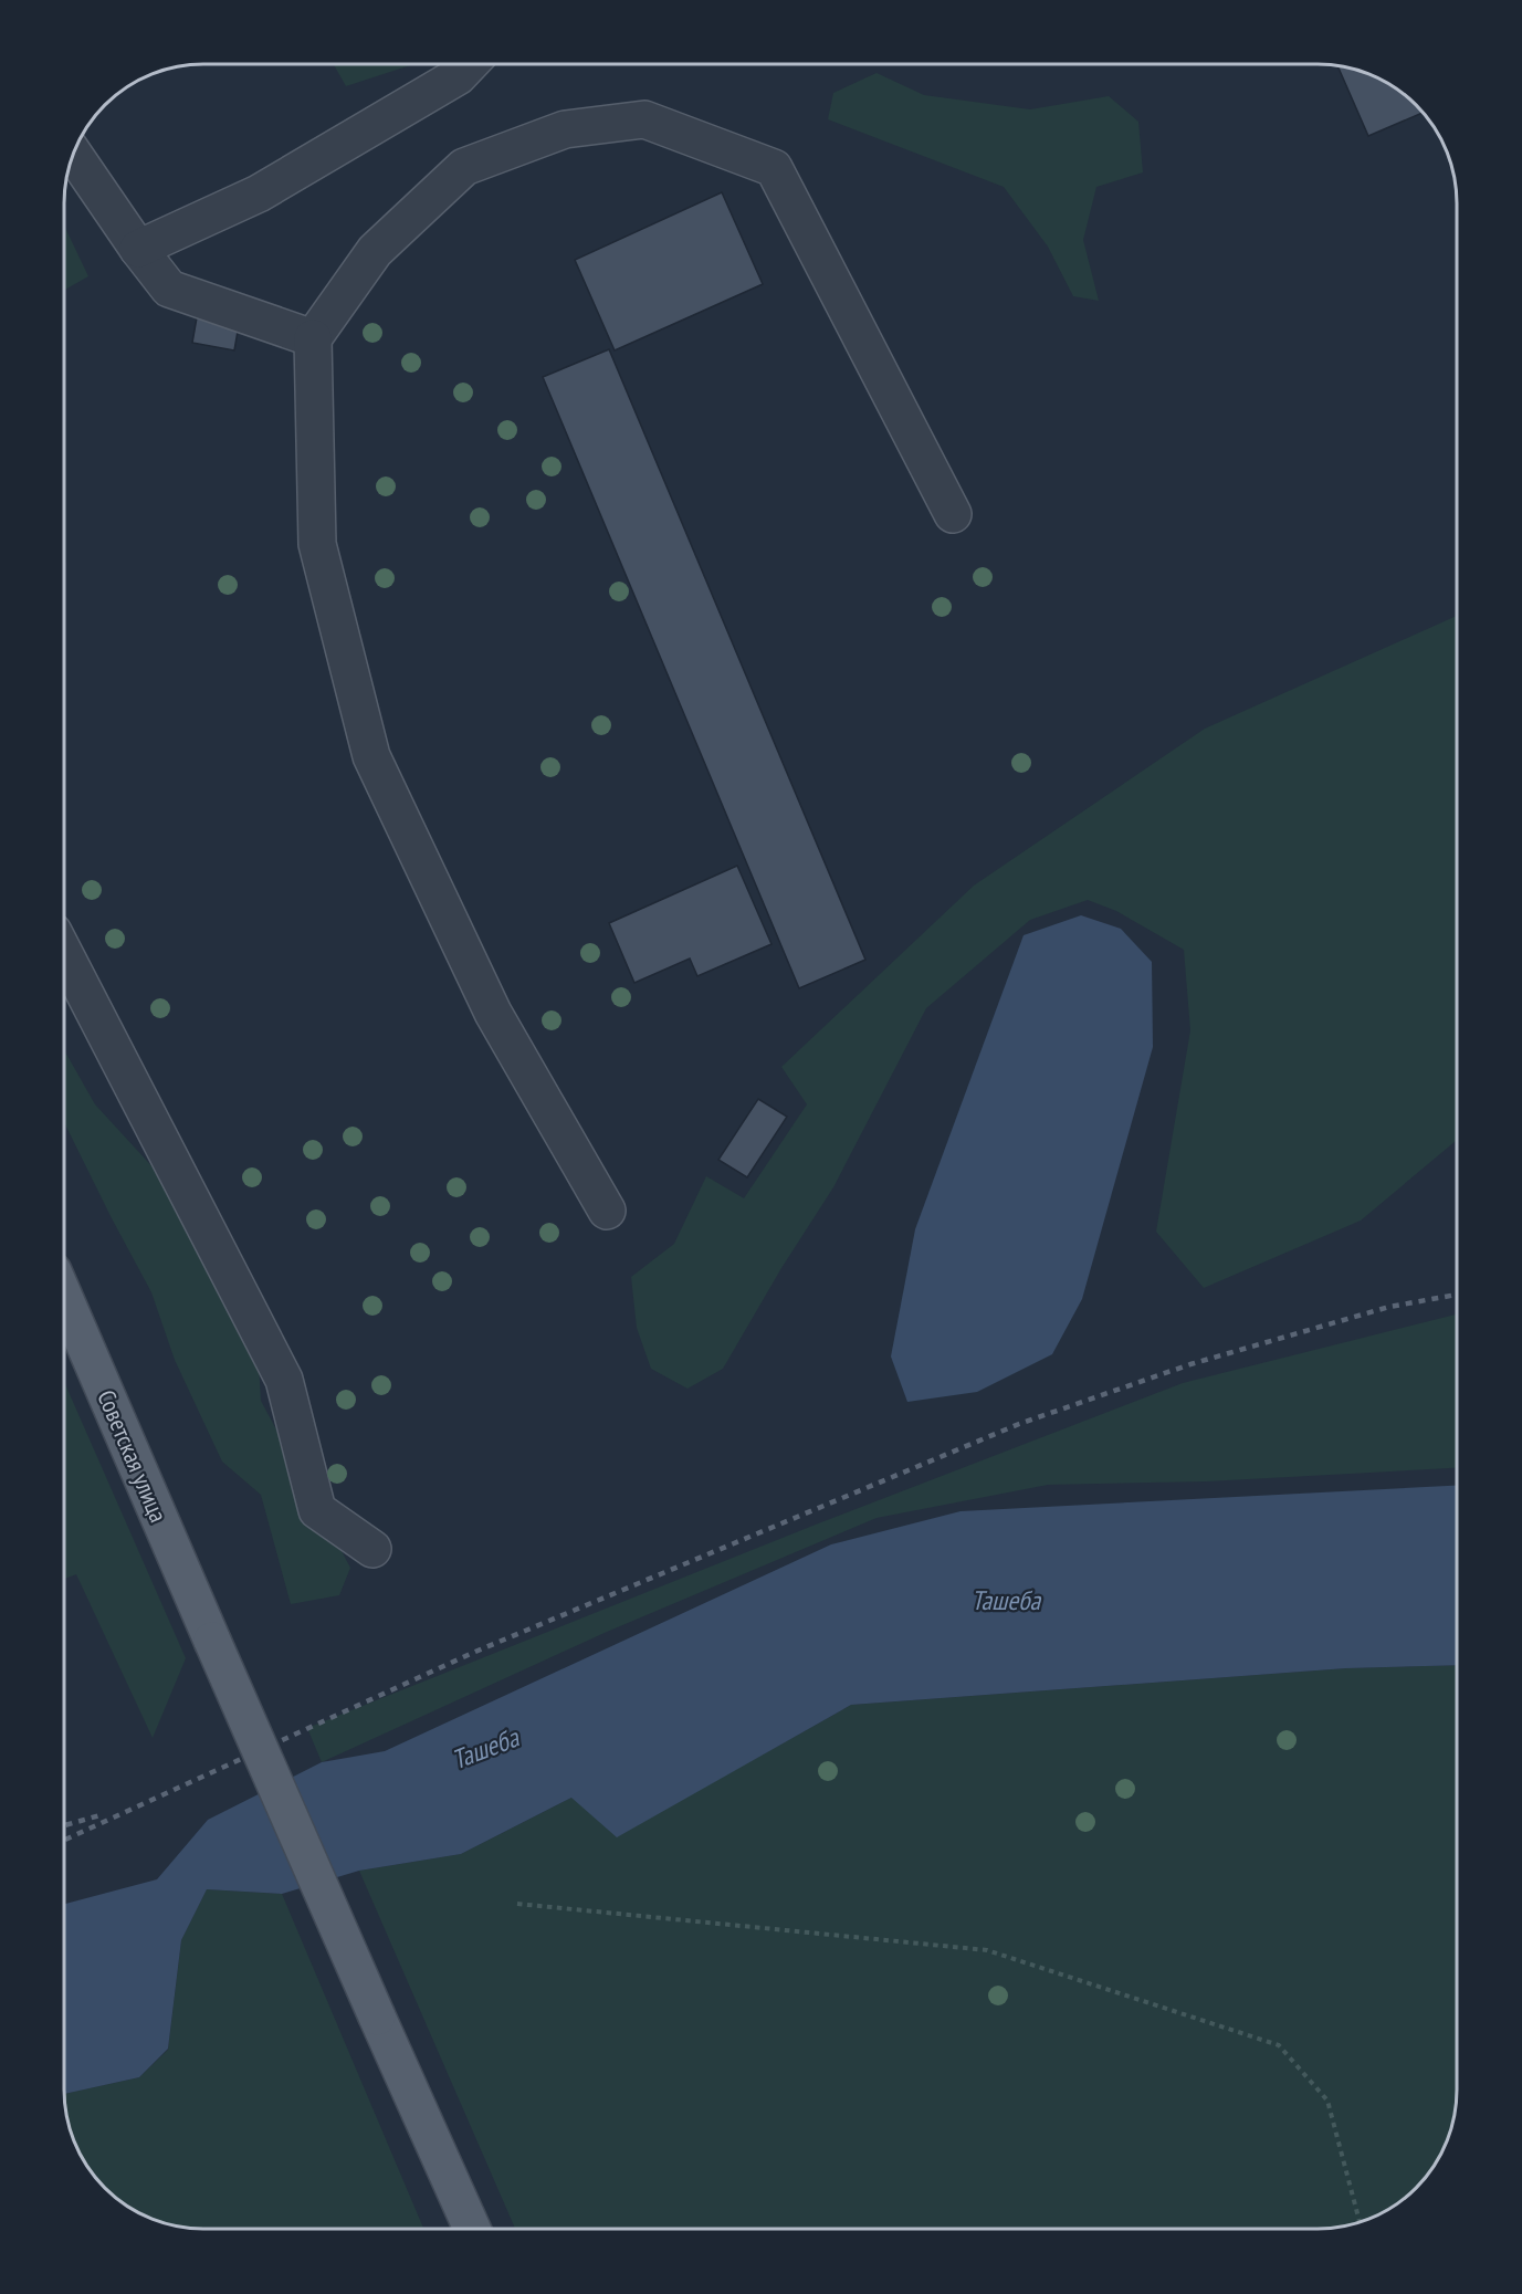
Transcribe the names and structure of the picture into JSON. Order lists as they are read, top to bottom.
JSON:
{
  "streets": {
    "main road": ["Советская улица"]
  },
  "water": ["Ташеба"]
}
